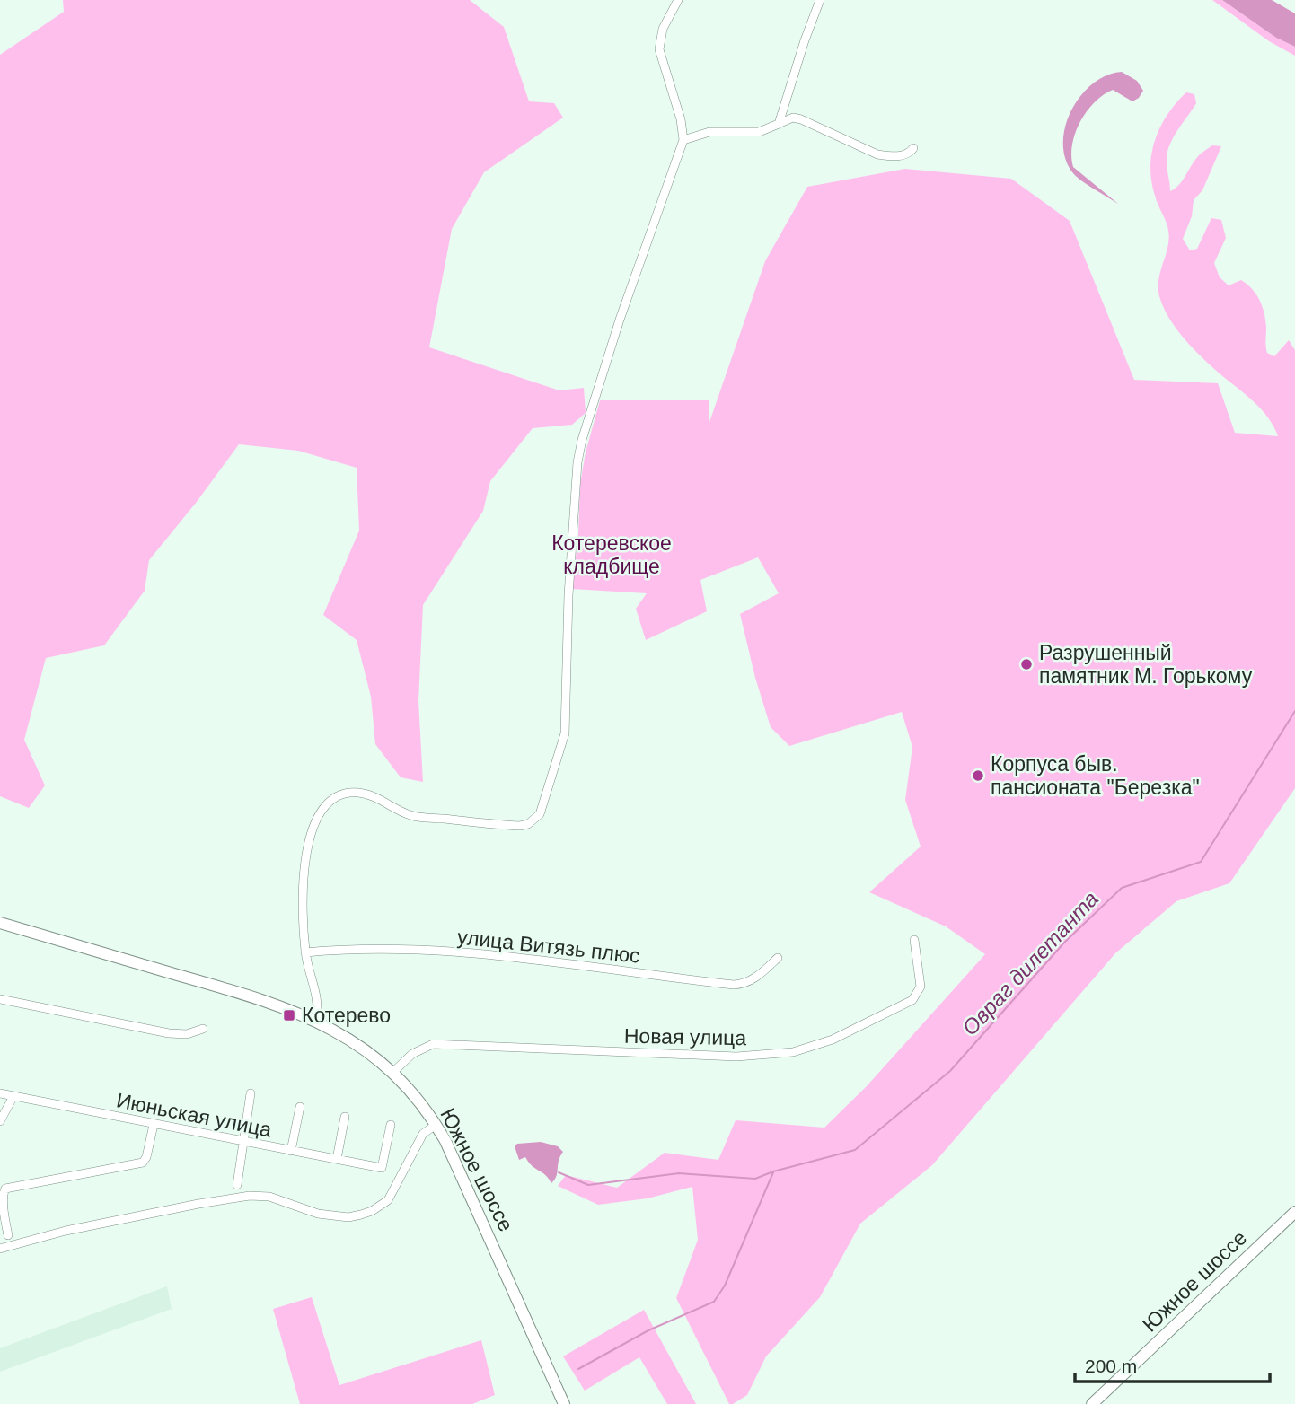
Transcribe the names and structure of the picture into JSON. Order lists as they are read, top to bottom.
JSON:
{
  "streets": {
    "main road": ["Южное шоссе"],
    "street": ["улица Витязь плюс", "Новая улица", "Июньская улица"]
  },
  "crossings": [
    ["Новая улица", "Южное шоссе"]
  ],
  "water": ["Овраг дилетанта"],
  "parks": ["Котеревское кладбище"],
  "places": {
    "other": ["Разрушенный памятник М. Горькому", "Корпуса быв. пансионата \"Березка\""],
    "transit": ["Котерево"]
  },
  "scale_bar": "200 m"
}
